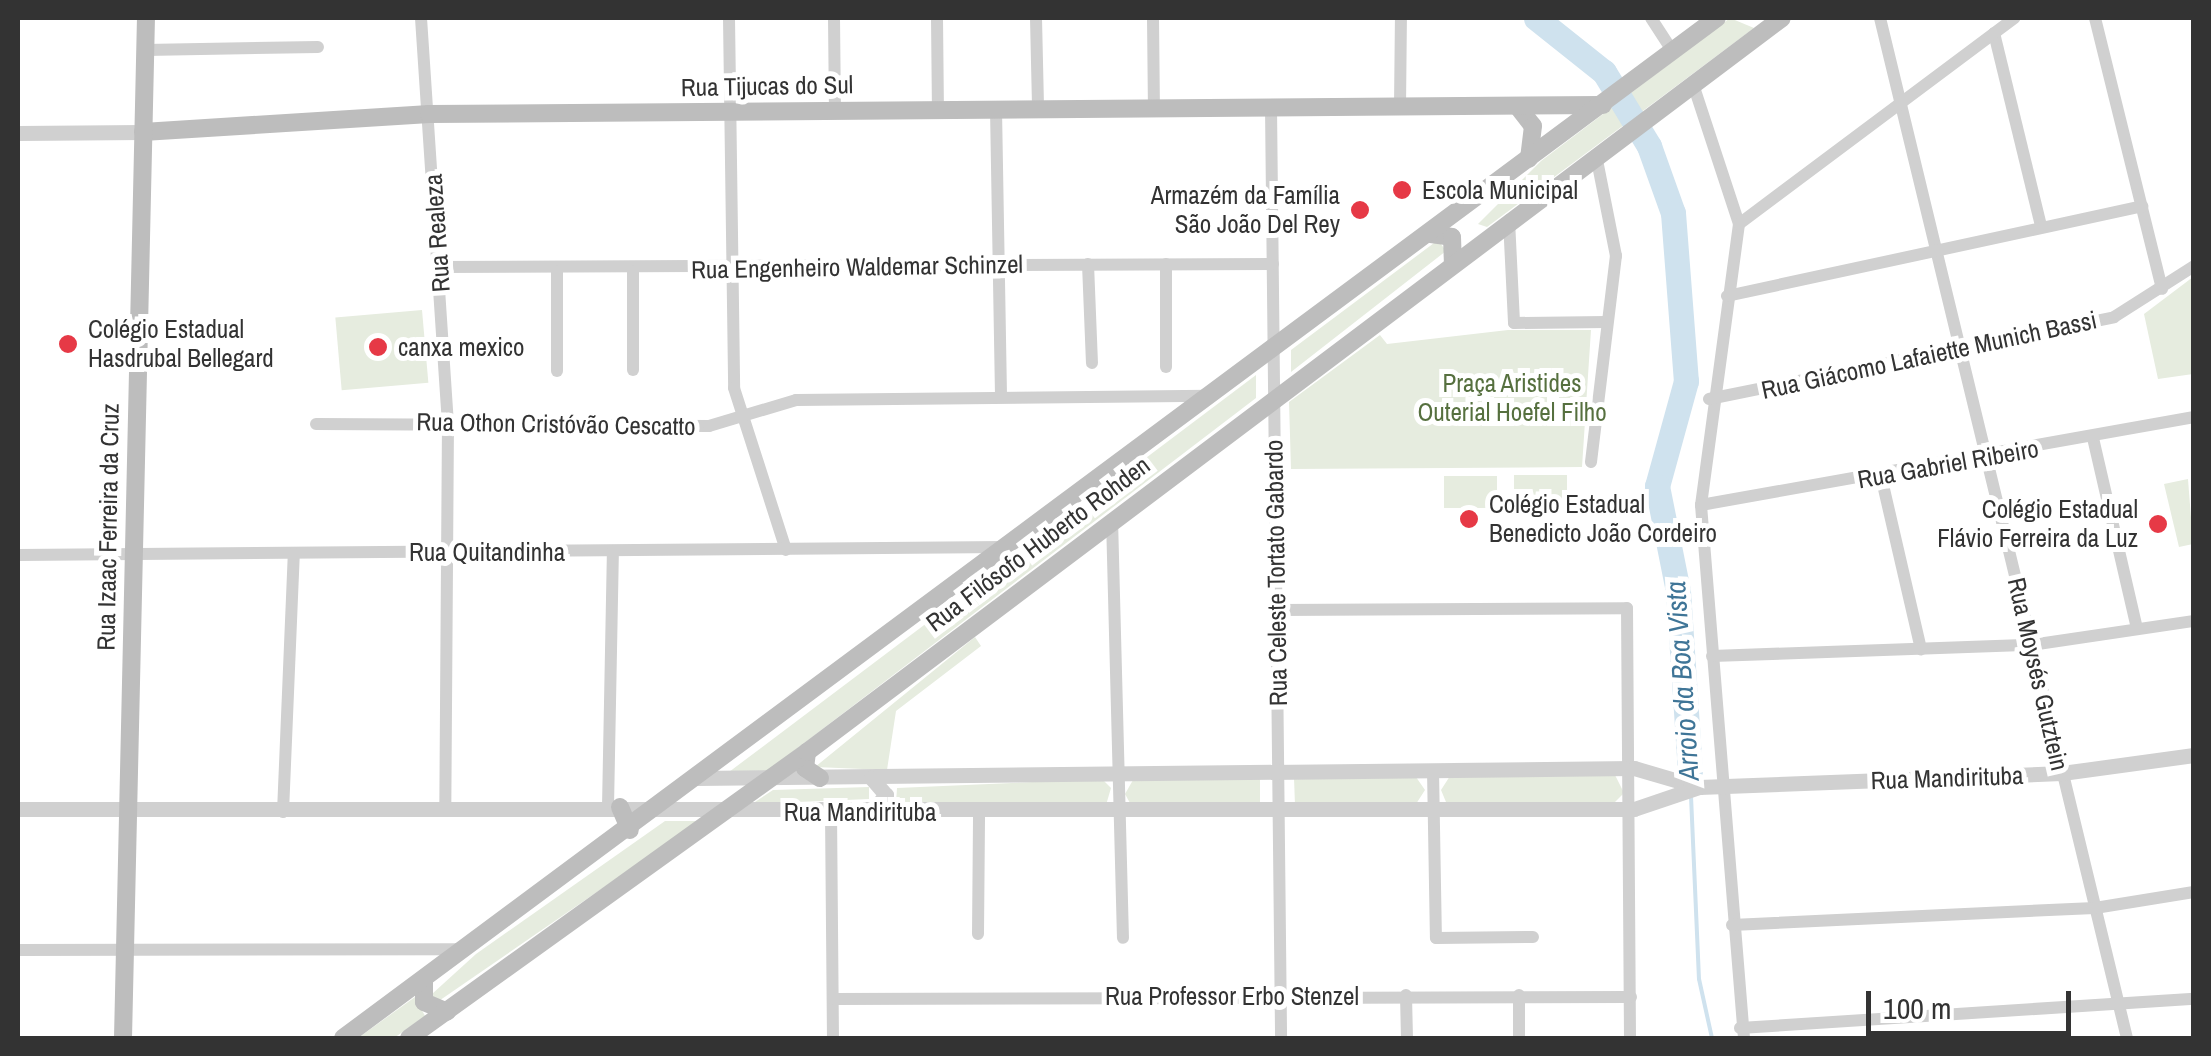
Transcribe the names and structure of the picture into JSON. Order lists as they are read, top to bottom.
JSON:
{
  "streets": {
    "main road": ["Rua Tijucas do Sul", "Rua Izaac Ferreira da Cruz", "Rua Filósofo Huberto Rohden"],
    "street": [
      "Rua Realeza",
      "Rua Engenheiro Waldemar Schinzel",
      "Rua Giácomo Lafaiette Munich Bassi",
      "Rua Othon Cristóvão Cescatto",
      "Rua Gabriel Ribeiro",
      "Rua Quitandinha",
      "Rua Celeste Tortato Gabardo",
      "Rua Moysés Gutztein",
      "Rua Mandirituba",
      "Rua Professor Erbo Stenzel"
    ]
  },
  "crossings": [
    ["Rua Tijucas do Sul", "Rua Realeza"],
    ["Rua Tijucas do Sul", "Rua Izaac Ferreira da Cruz"],
    ["Rua Tijucas do Sul", "Rua Filósofo Huberto Rohden"],
    ["Rua Tijucas do Sul", "Rua Celeste Tortato Gabardo"],
    ["Rua Realeza", "Rua Engenheiro Waldemar Schinzel"],
    ["Rua Realeza", "Rua Othon Cristóvão Cescatto"],
    ["Rua Realeza", "Rua Quitandinha"],
    ["Rua Realeza", "Rua Mandirituba"],
    ["Rua Engenheiro Waldemar Schinzel", "Rua Celeste Tortato Gabardo"],
    ["Rua Giácomo Lafaiette Munich Bassi", "Rua Moysés Gutztein"],
    ["Rua Othon Cristóvão Cescatto", "Rua Filósofo Huberto Rohden"],
    ["Rua Gabriel Ribeiro", "Rua Moysés Gutztein"],
    ["Rua Izaac Ferreira da Cruz", "Rua Quitandinha"],
    ["Rua Izaac Ferreira da Cruz", "Rua Mandirituba"],
    ["Rua Filósofo Huberto Rohden", "Rua Quitandinha"],
    ["Rua Filósofo Huberto Rohden", "Rua Celeste Tortato Gabardo"],
    ["Rua Filósofo Huberto Rohden", "Rua Mandirituba"],
    ["Rua Celeste Tortato Gabardo", "Rua Mandirituba"],
    ["Rua Celeste Tortato Gabardo", "Rua Professor Erbo Stenzel"],
    ["Rua Moysés Gutztein", "Rua Mandirituba"]
  ],
  "water": ["Arroio da Boa Vista"],
  "parks": ["Praça Aristides Outerial Hoefel Filho"],
  "places": [
    "Escola Municipal",
    "Armazém da Família São João Del Rey",
    "Colégio Estadual Hasdrubal Bellegard",
    "canxa mexico",
    "Colégio Estadual Benedicto João Cordeiro",
    "Colégio Estadual Flávio Ferreira da Luz"
  ],
  "scale_bar": "100 m"
}
